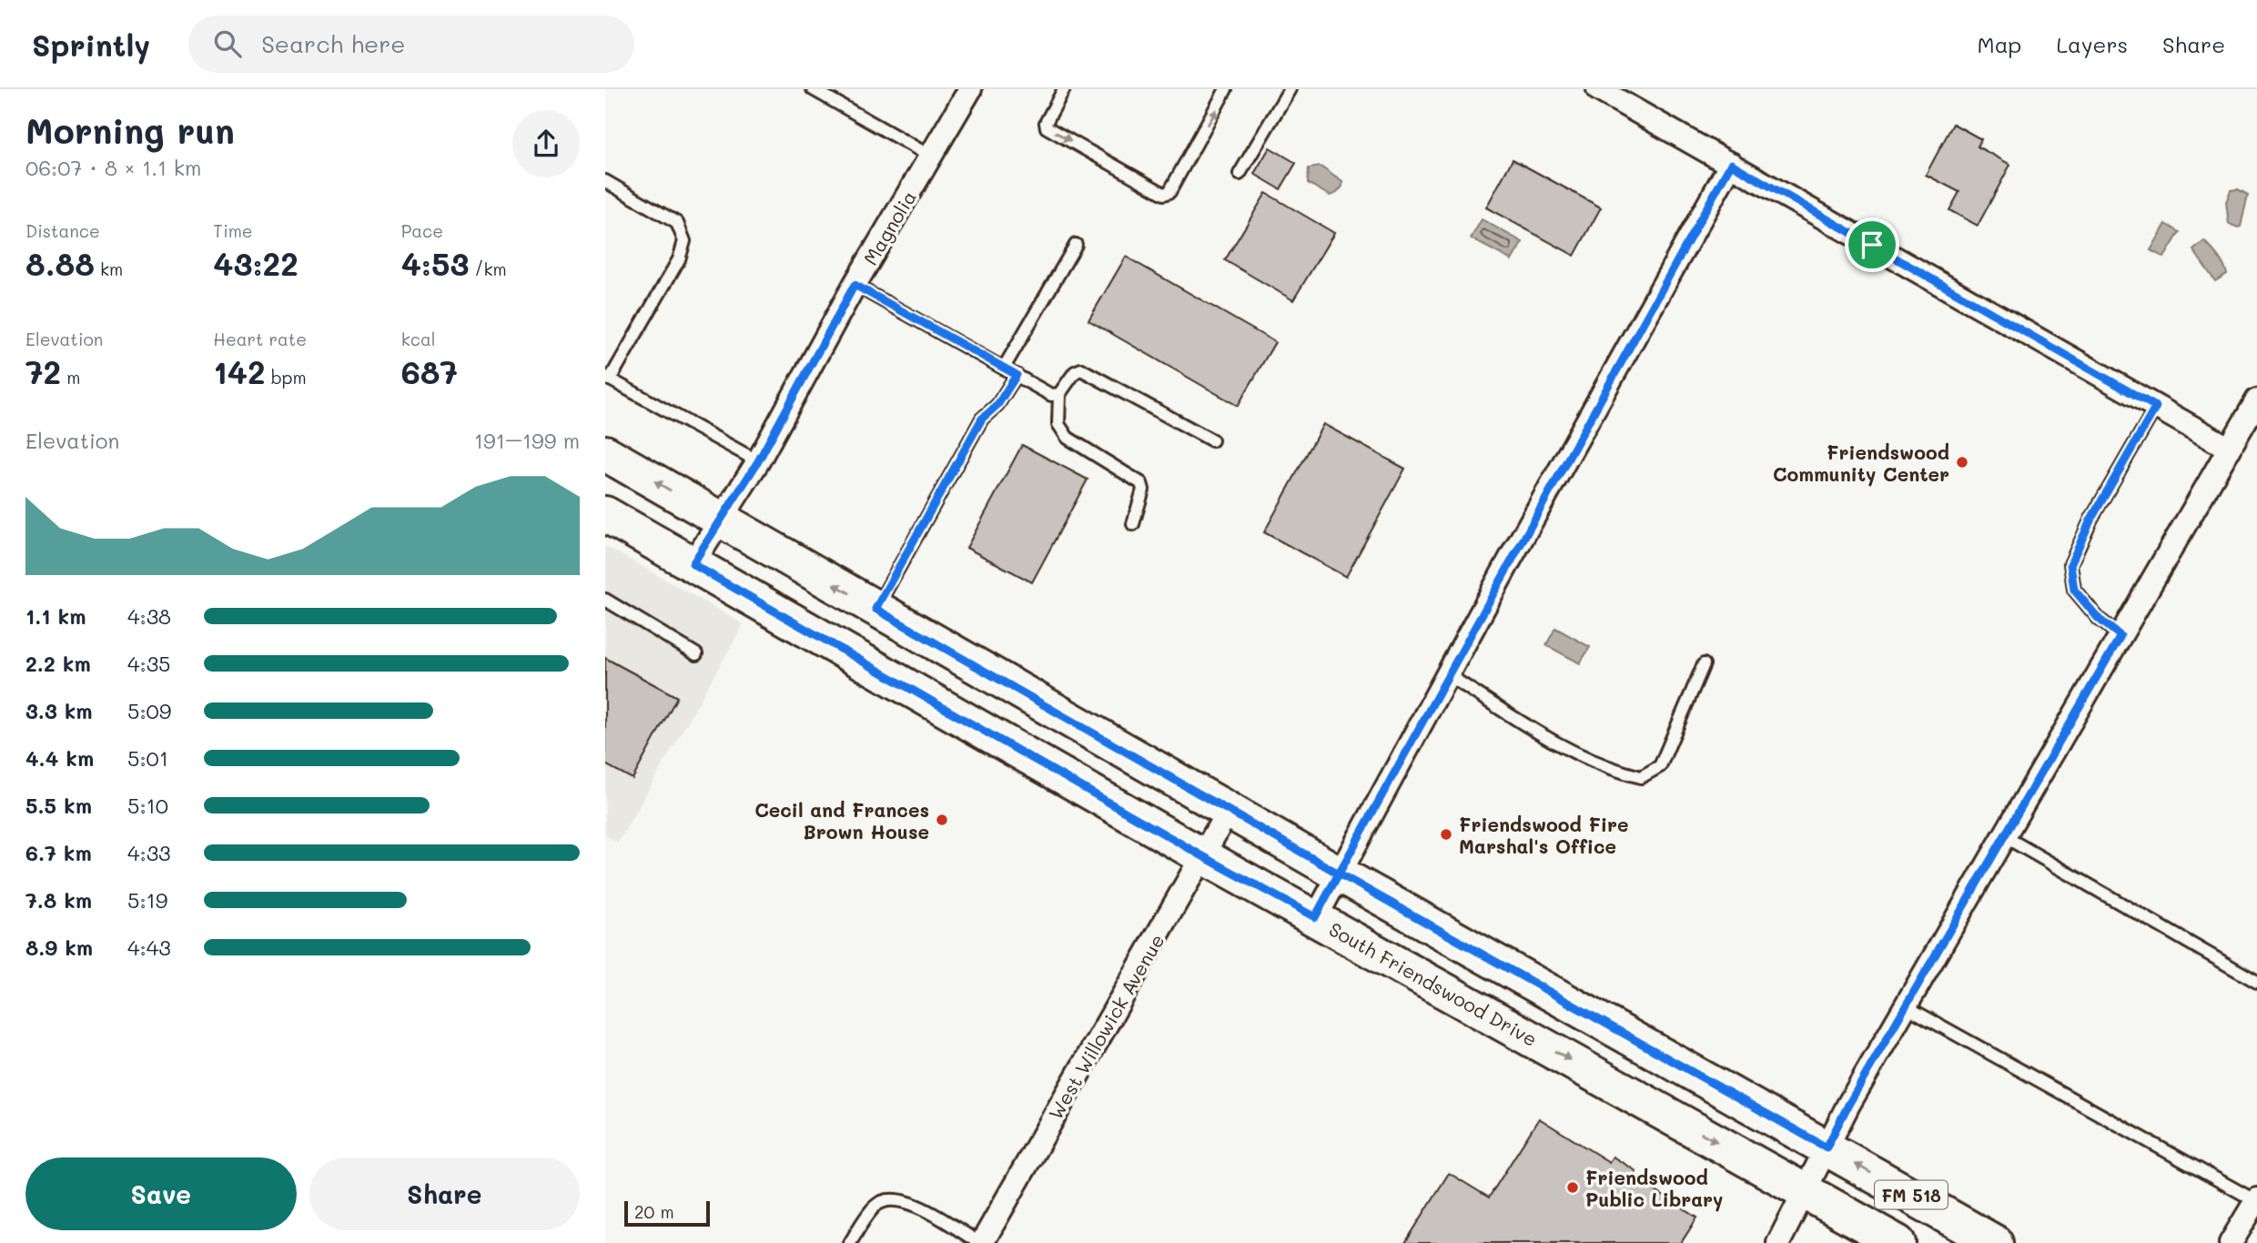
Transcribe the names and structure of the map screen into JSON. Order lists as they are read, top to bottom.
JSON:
{
  "streets": {
    "main road": ["South Friendswood Drive", "FM 518"],
    "street": ["Magnolia", "West Willowick Avenue"]
  },
  "crossings": [
    ["Magnolia", "South Friendswood Drive"],
    ["Magnolia", "FM 518"],
    ["South Friendswood Drive", "West Willowick Avenue"],
    ["West Willowick Avenue", "FM 518"]
  ],
  "places": [
    "Friendswood Community Center",
    "Cecil and Frances Brown House",
    "Friendswood Fire Marshal's Office",
    "Friendswood Public Library"
  ],
  "scale_bar": "20 m",
  "page": {
    "header": "Sprintly",
    "search": "Search here",
    "nav": ["Map", "Layers", "Share"],
    "heading": ["Morning run", "06:07 · 8 × 1.1 km"],
    "stats": [
      ["Distance", "8.88 km"],
      ["Time", "43:22"],
      ["Pace", "4:53 /km"],
      ["Elevation", "72 m"],
      ["Heart rate", "142 bpm"],
      ["kcal", "687"]
    ],
    "chart": ["Elevation", "191–199 m"],
    "list": [
      {
        "name": "1.1 km",
        "note": "4:38"
      },
      {
        "name": "2.2 km",
        "note": "4:35"
      },
      {
        "name": "3.3 km",
        "note": "5:09"
      },
      {
        "name": "4.4 km",
        "note": "5:01"
      },
      {
        "name": "5.5 km",
        "note": "5:10"
      },
      {
        "name": "6.7 km",
        "note": "4:33"
      },
      {
        "name": "7.8 km",
        "note": "5:19"
      },
      {
        "name": "8.9 km",
        "note": "4:43"
      }
    ],
    "buttons": ["Save", "Share"],
    "scale": "20 m"
  }
}
